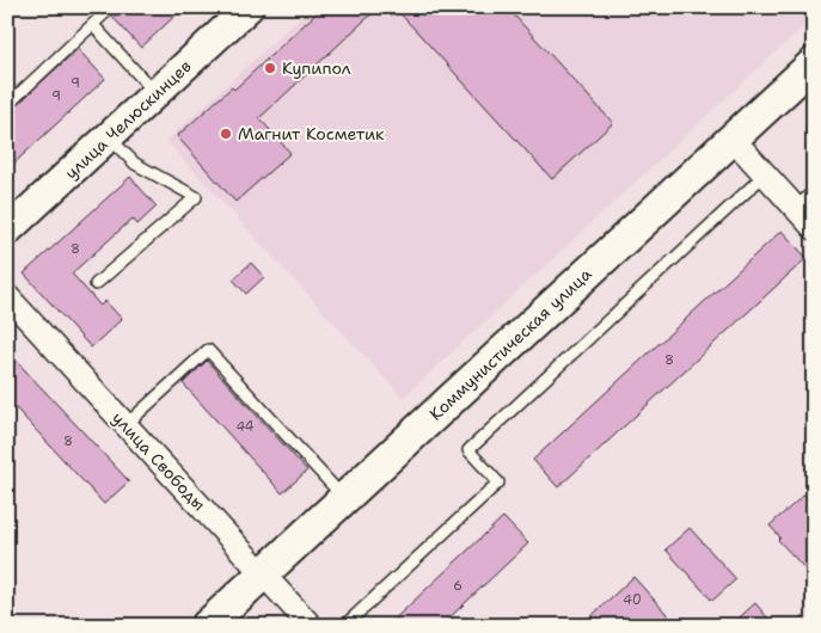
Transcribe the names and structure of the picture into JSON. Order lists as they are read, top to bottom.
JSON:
{
  "streets": {
    "main road": ["Коммунистическая улица"],
    "street": ["улица Челюскинцев", "улица Свободы"]
  },
  "crossings": [
    ["Коммунистическая улица", "улица Свободы"]
  ],
  "places": ["Купипол", "Магнит Косметик"],
  "house_numbers": [
    "9",
    "9",
    "8",
    "8",
    "44",
    "8",
    "6",
    "40"
  ]
}
